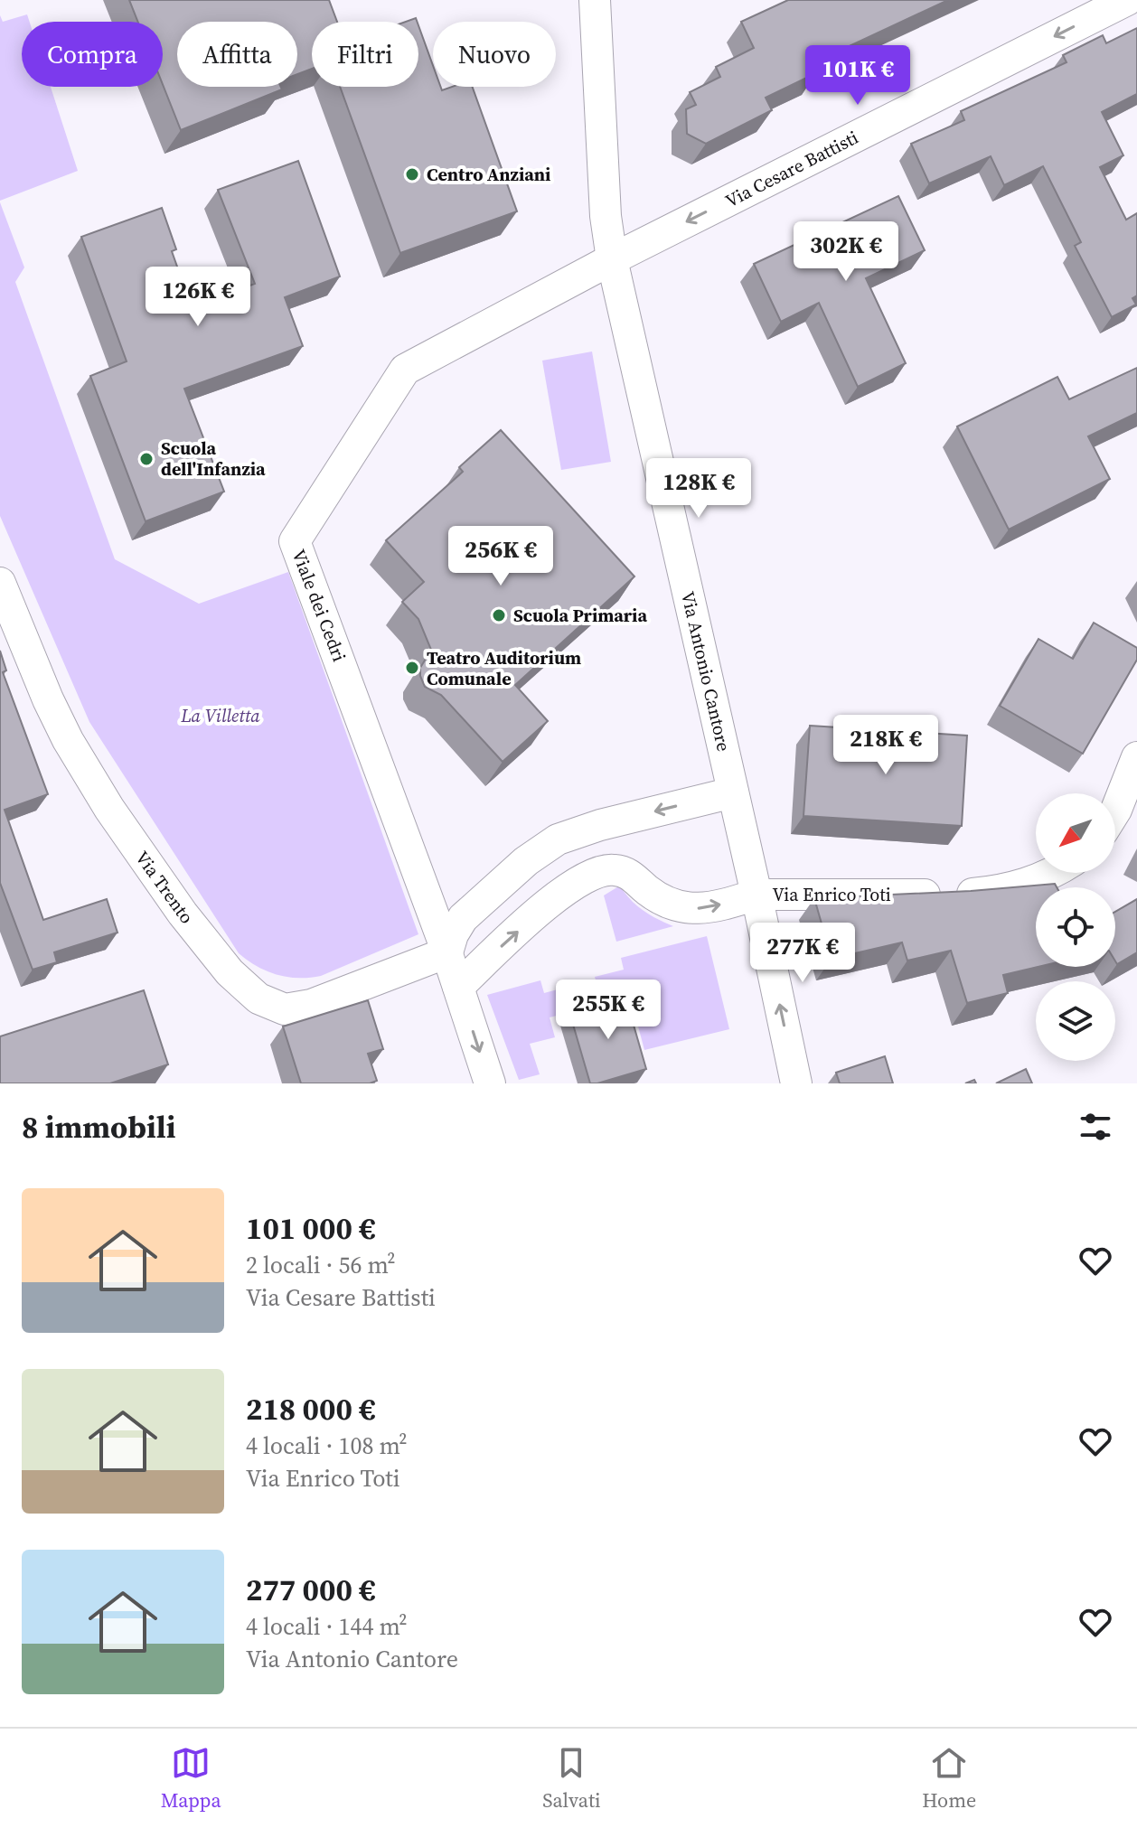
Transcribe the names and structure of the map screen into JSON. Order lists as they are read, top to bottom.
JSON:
{
  "streets": {
    "street": [
      "Via Cesare Battisti",
      "Viale dei Cedri",
      "Via Antonio Cantore",
      "Via Trento",
      "Via Enrico Toti"
    ]
  },
  "crossings": [
    ["Via Cesare Battisti", "Viale dei Cedri"],
    ["Via Cesare Battisti", "Via Antonio Cantore"],
    ["Viale dei Cedri", "Via Antonio Cantore"],
    ["Viale dei Cedri", "Via Trento"],
    ["Viale dei Cedri", "Via Enrico Toti"],
    ["Via Antonio Cantore", "Via Enrico Toti"]
  ],
  "one_way": ["Via Cesare Battisti"],
  "parks": ["La Villetta"],
  "places": [
    "Centro Anziani",
    "Scuola dell'Infanzia",
    "Scuola Primaria",
    "Teatro Auditorium Comunale"
  ],
  "north": "bottom left",
  "page": {
    "chip": [
      "Compra",
      "Affitta",
      "Filtri",
      "Nuovo"
    ],
    "price": [
      "101K €",
      "302K €",
      "126K €",
      "128K €",
      "256K €",
      "218K €",
      "277K €",
      "255K €"
    ],
    "heading": "8 immobili",
    "list": [
      {
        "name": "101 000 €",
        "note": "2 locali · 56 m² · Via Cesare Battisti"
      },
      {
        "name": "218 000 €",
        "note": "4 locali · 108 m² · Via Enrico Toti"
      },
      {
        "name": "277 000 €",
        "note": "4 locali · 144 m² · Via Antonio Cantore"
      }
    ],
    "tabs": ["Mappa", "Salvati", "Home"]
  }
}
